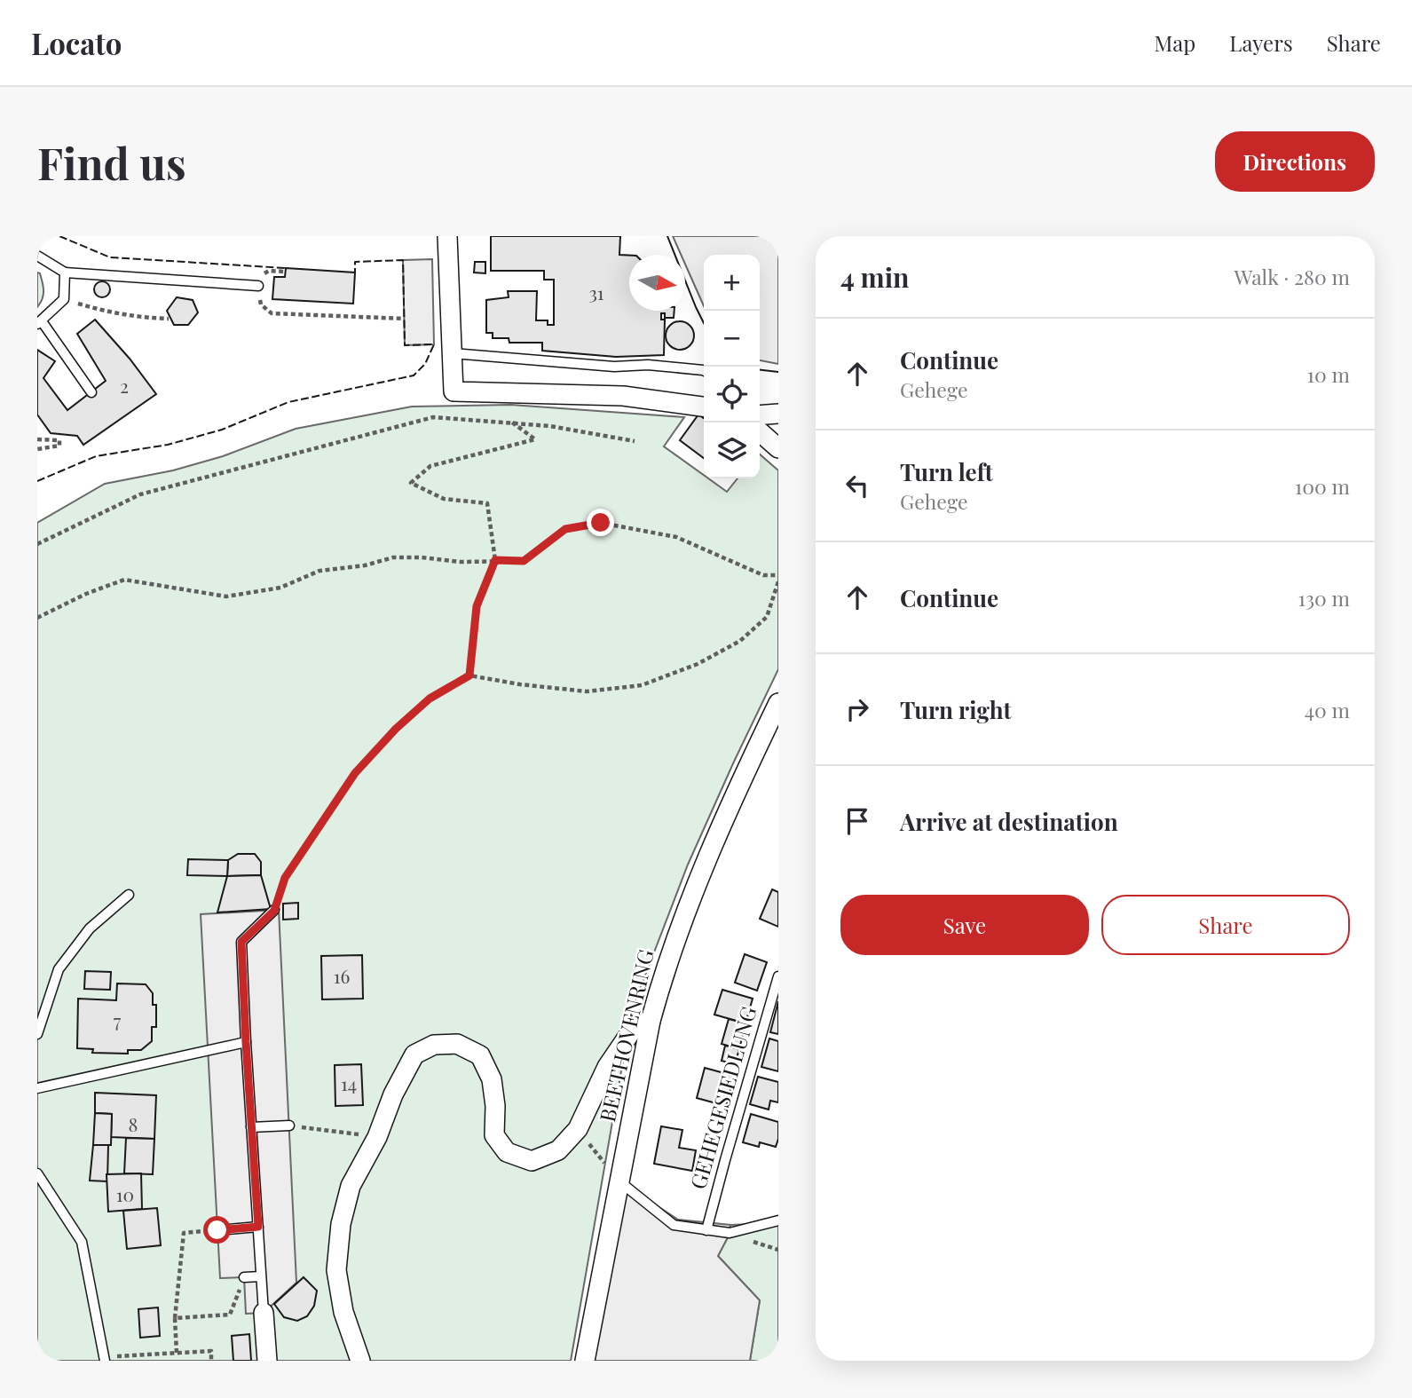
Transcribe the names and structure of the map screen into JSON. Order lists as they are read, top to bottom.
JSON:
{
  "streets": {
    "street": ["BEETHOVENRING"],
    "lane": ["GEHEGESIEDLUNG"]
  },
  "house_numbers": [
    "31",
    "2",
    "16",
    "7",
    "14",
    "8",
    "10"
  ],
  "north": "right",
  "page": {
    "header": "Locato",
    "nav": ["Map", "Layers", "Share"],
    "buttons": [
      "Directions",
      ["Save", "Share"]
    ],
    "title": "Find us",
    "heading": ["4 min", "Walk · 280 m"],
    "map_buttons": ["+", "−"],
    "list": [
      ["Continue", "Gehege", "10 m"],
      ["Turn left", "Gehege", "100 m"],
      ["Continue", "130 m"],
      ["Turn right", "40 m"],
      "Arrive at destination"
    ]
  }
}
